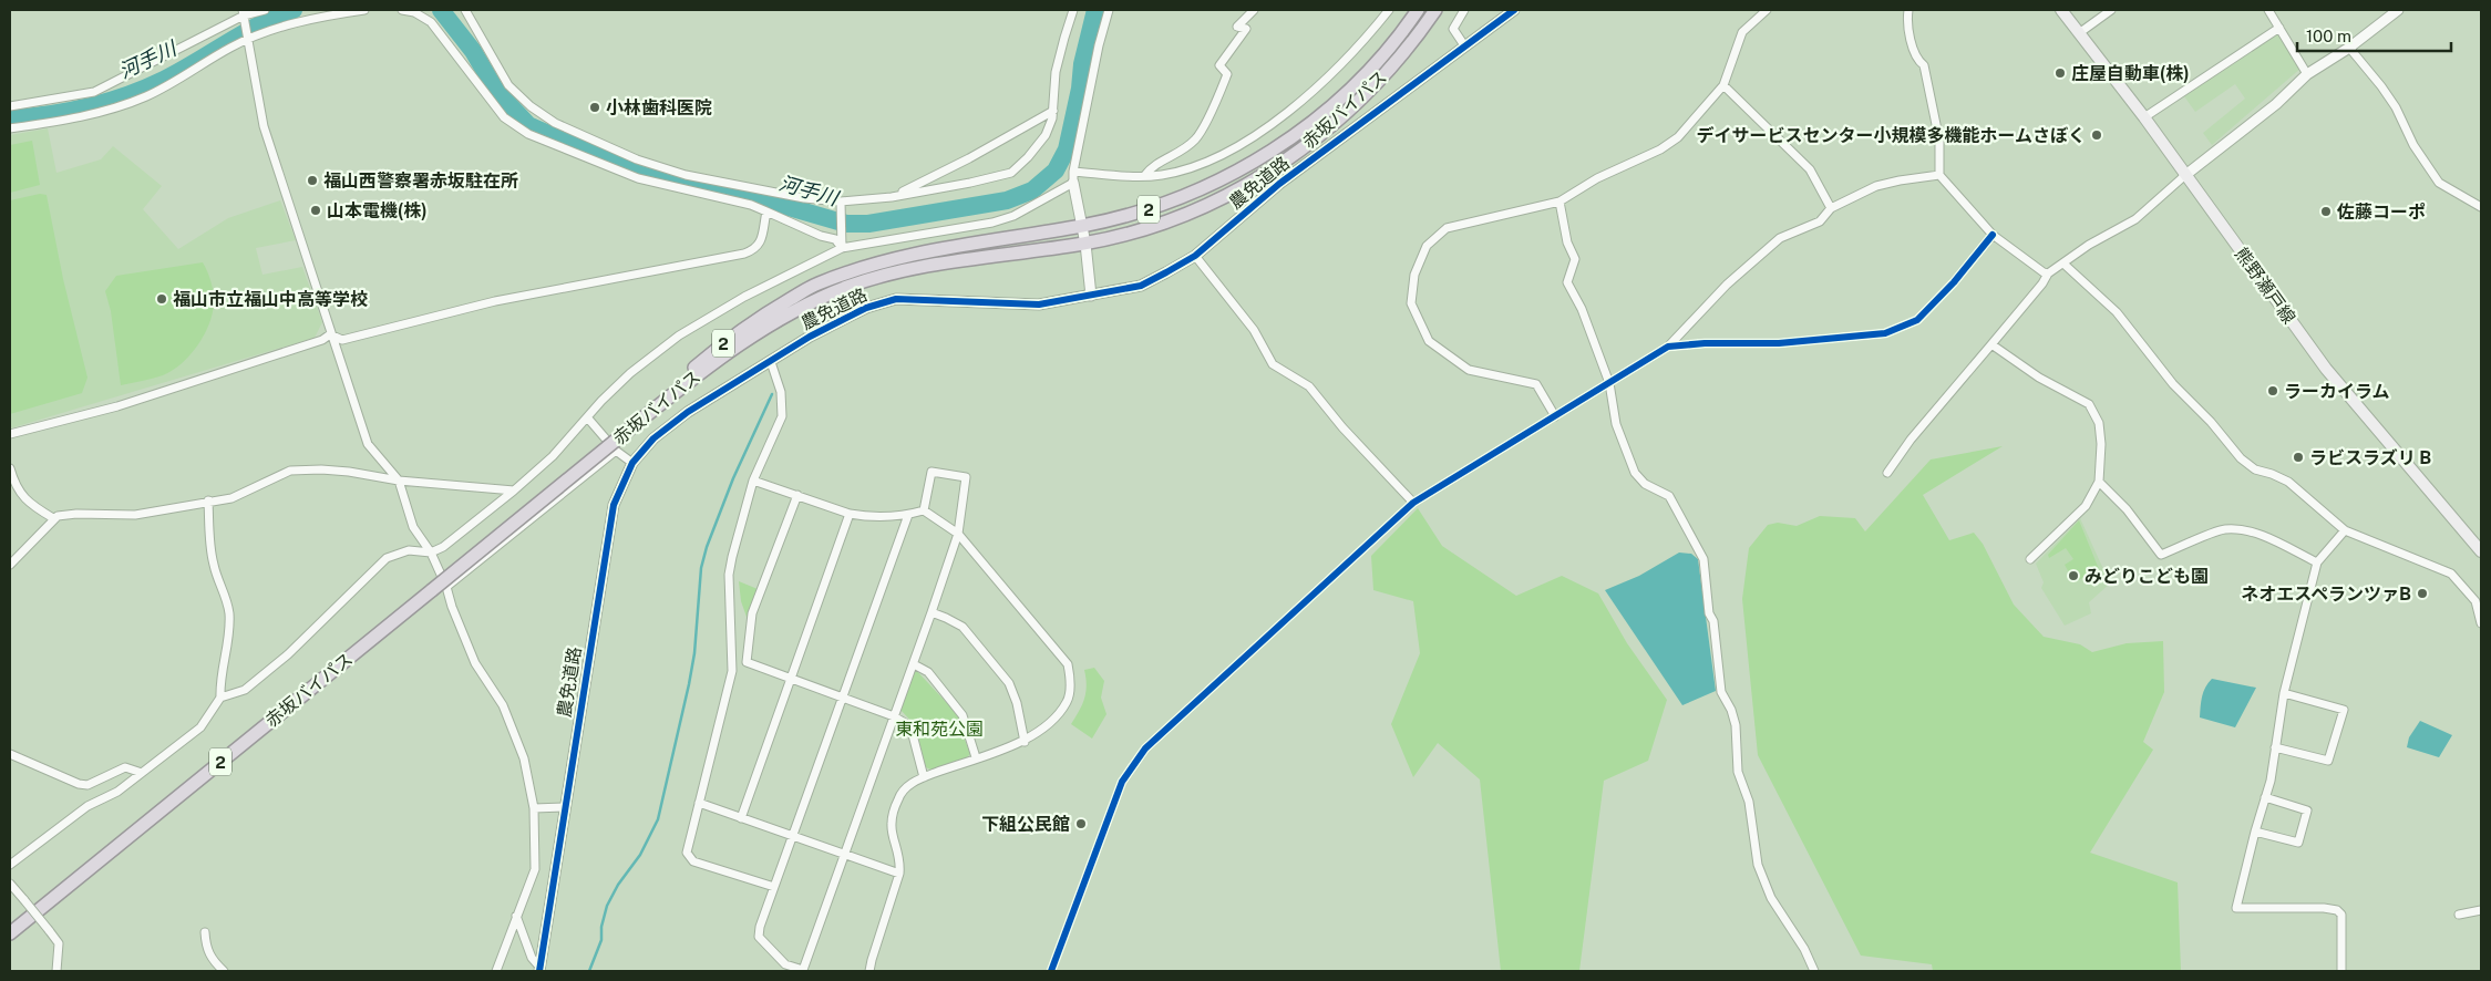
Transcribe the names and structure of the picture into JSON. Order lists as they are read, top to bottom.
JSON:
{
  "streets": {
    "highway": ["赤坂バイパス", "2"],
    "main road": ["熊野瀬戸線"],
    "street": ["農免道路"]
  },
  "water": ["河手川"],
  "parks": ["東和苑公園"],
  "places": [
    "庄屋自動車(株)",
    "小林歯科医院",
    "デイサービスセンター小規模多機能ホームさぼく",
    "福山西警察署赤坂駐在所",
    "山本電機(株)",
    "佐藤コーポ",
    "福山市立福山中高等学校",
    "ラーカイラム",
    "ラビスラズリ B",
    "みどりこども園",
    "ネオエスペランツァB",
    "下組公民館"
  ],
  "scale_bar": "100 m"
}
